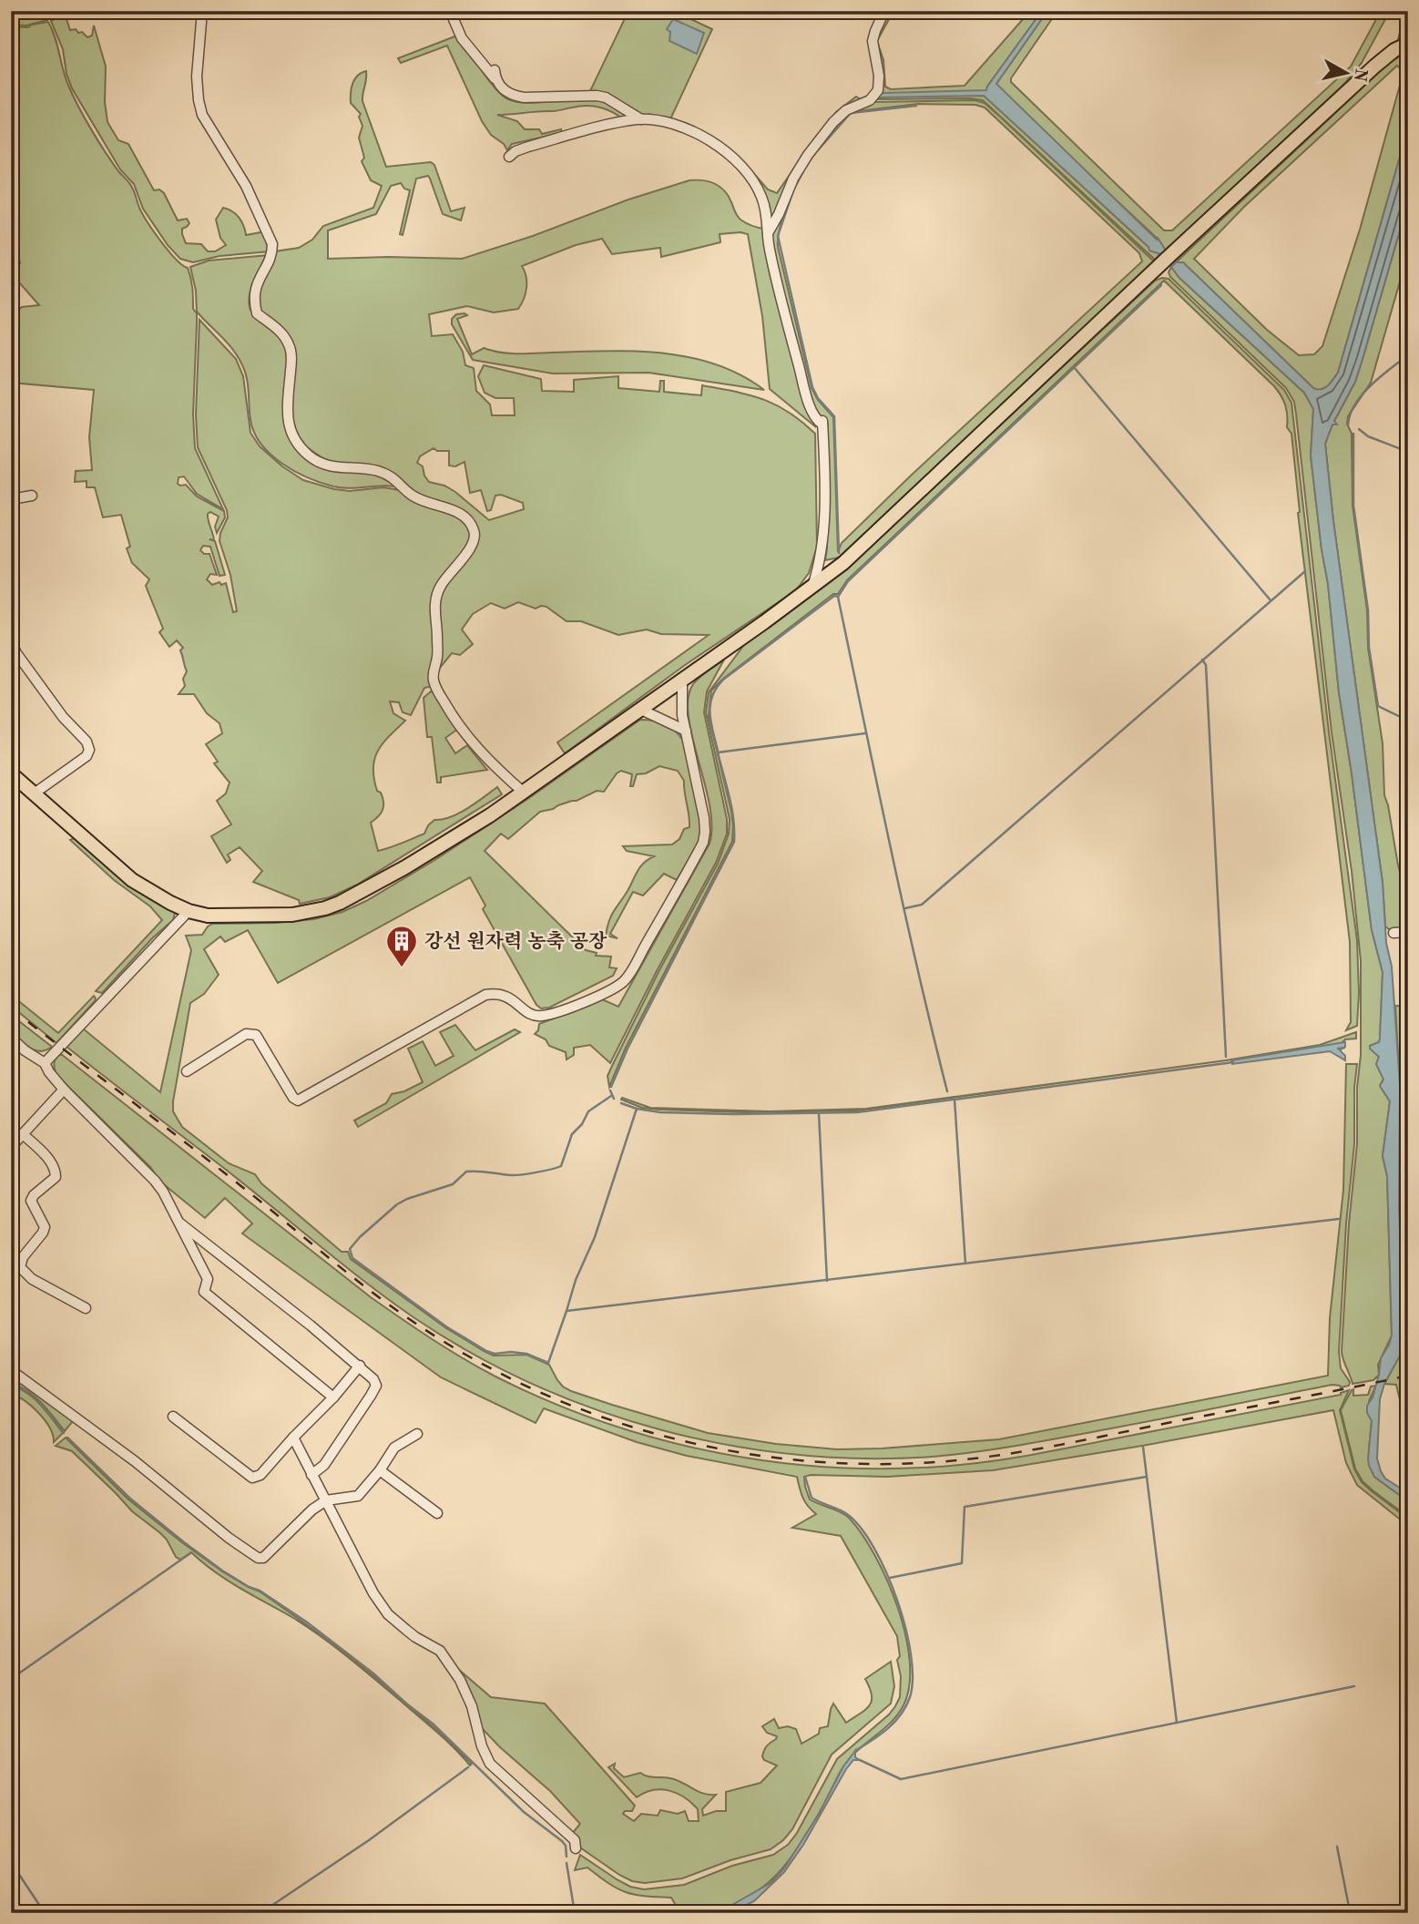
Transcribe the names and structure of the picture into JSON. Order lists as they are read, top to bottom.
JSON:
{
  "places": {
    "building": ["강선 원자력 농축 공장"]
  },
  "north": "right"
}
